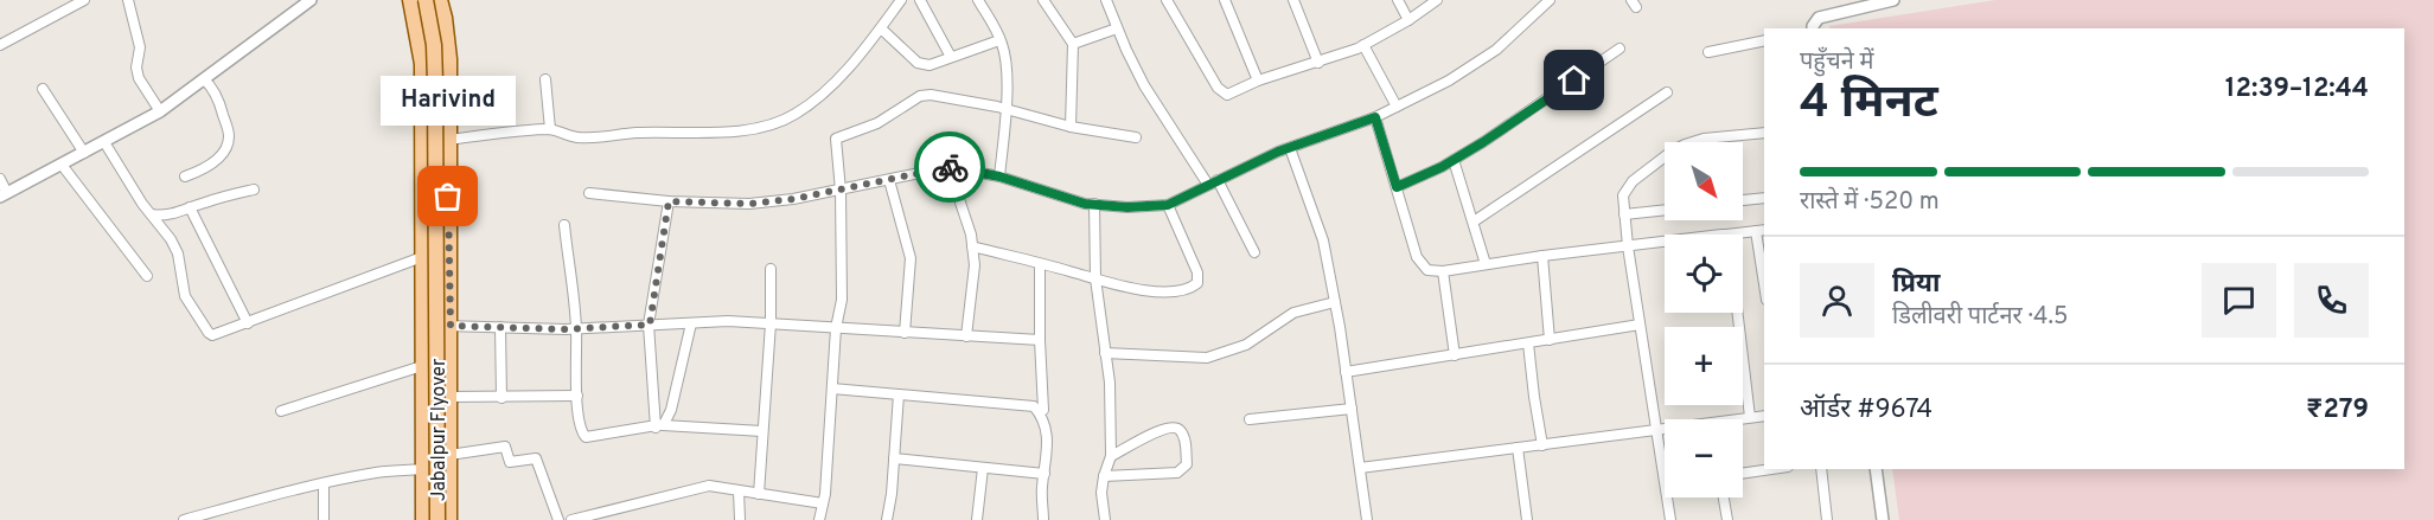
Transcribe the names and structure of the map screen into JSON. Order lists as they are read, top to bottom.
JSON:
{
  "streets": {
    "main road": ["Jabalpur Flyover"]
  },
  "places": ["Harivind"],
  "north": "bottom right",
  "page": {
    "heading": ["4 मिनट", "पहुँचने में", "12:39–12:44"],
    "panel": [
      "प्रिया",
      "डिलीवरी पार्टनर · 4.5",
      "ऑर्डर #9674",
      "₹279"
    ],
    "bubble": "Harivind",
    "map_buttons": ["+", "−"],
    "bar": "रास्ते में · 520 m"
  }
}
